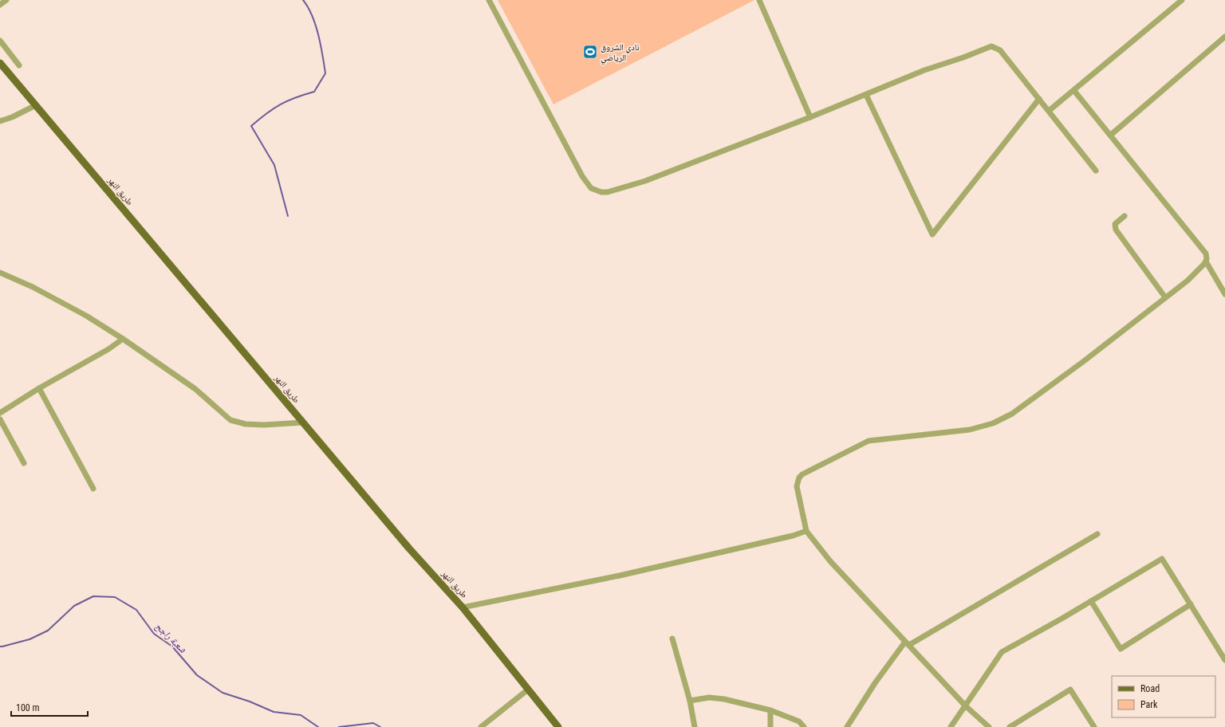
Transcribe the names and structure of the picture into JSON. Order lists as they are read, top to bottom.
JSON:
{
  "streets": {
    "main road": ["طريق النهر"]
  },
  "water": ["شعبة راجح"],
  "places": {
    "sports": ["نادي الشروق الرياضي"]
  },
  "legend": ["Road", "Park"],
  "scale_bar": "100 m"
}
